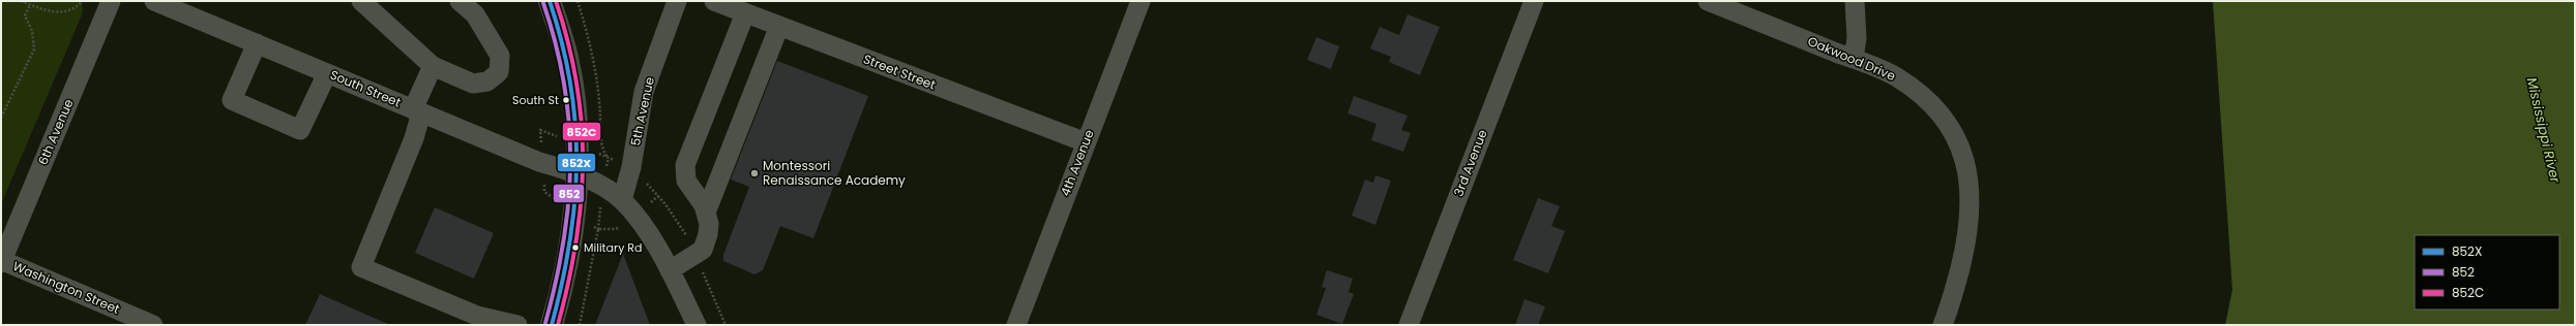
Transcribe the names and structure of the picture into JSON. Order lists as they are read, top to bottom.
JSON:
{
  "streets": {
    "street": [
      "Oakwood Drive",
      "Street Street",
      "South Street",
      "5th Avenue",
      "6th Avenue",
      "4th Avenue",
      "3rd Avenue",
      "Washington Street"
    ]
  },
  "crossings": [
    ["Street Street", "4th Avenue"],
    ["South Street", "5th Avenue"],
    ["6th Avenue", "Washington Street"]
  ],
  "water": ["Mississippi River"],
  "places": ["South St", "Montessori Renaissance Academy", "Military Rd"],
  "lines": ["transit line 852X", "transit line 852C", "transit line 852"],
  "legend": ["852X", "852", "852C"]
}
